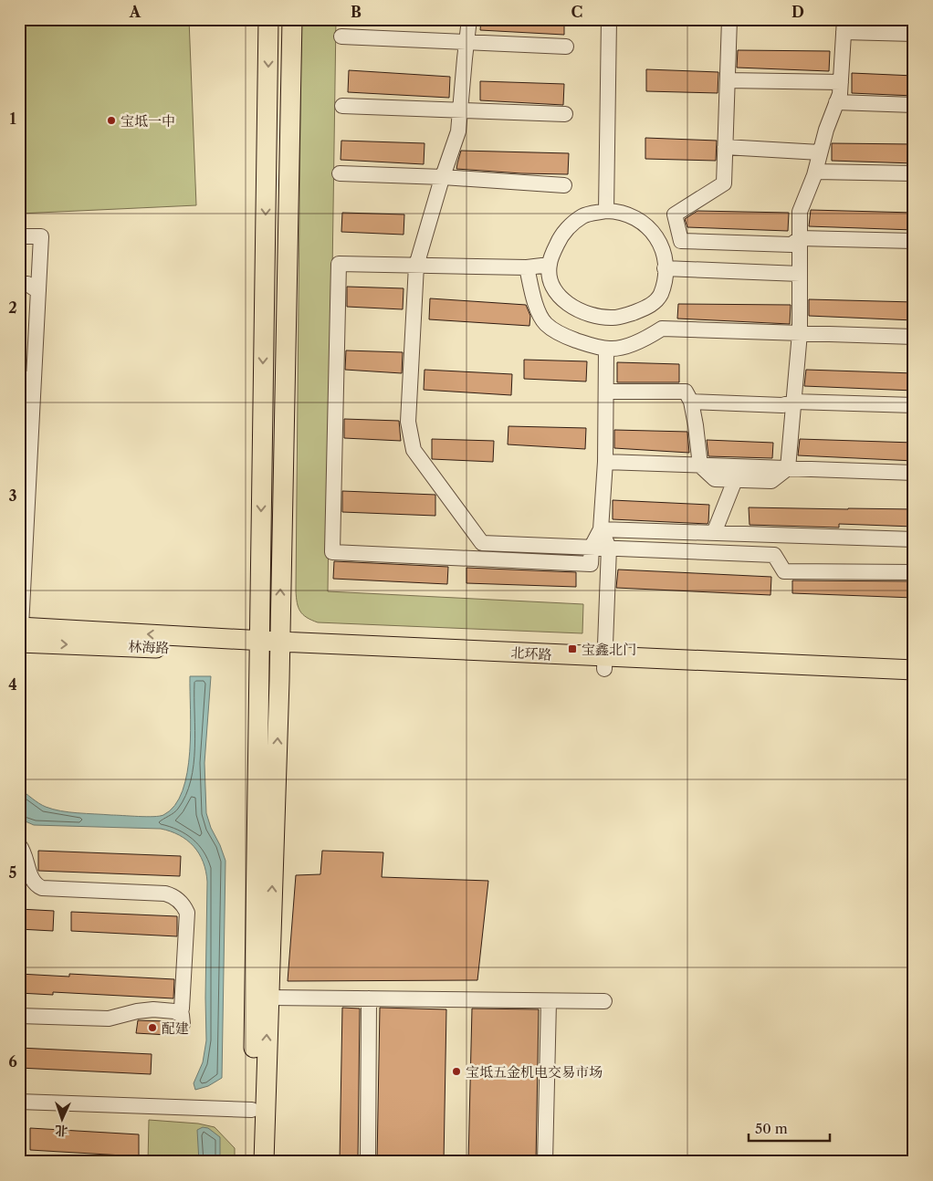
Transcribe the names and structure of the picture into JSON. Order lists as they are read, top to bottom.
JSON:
{
  "streets": {
    "main road": ["林海路", "北环路"]
  },
  "crossings": [
    ["林海路", "北环路"]
  ],
  "places": {
    "other": ["宝坻一中", "配建", "宝坻五金机电交易市场"],
    "transit": ["宝鑫北门"]
  },
  "scale_bar": "50 m",
  "north": "bottom",
  "grid": {
    "columns": [
      "A",
      "B",
      "C",
      "D"
    ],
    "rows": [
      "1",
      "2",
      "3",
      "4",
      "5",
      "6"
    ]
  }
}
